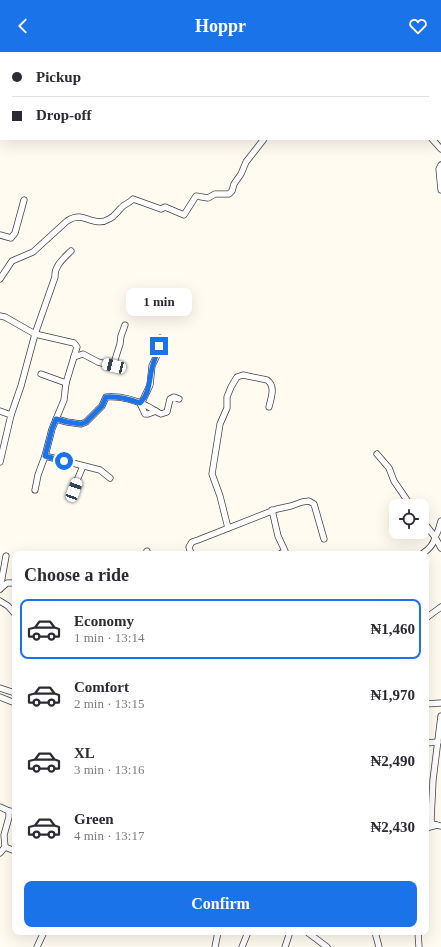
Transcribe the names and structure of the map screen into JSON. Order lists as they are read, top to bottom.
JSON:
{
  "page": {
    "header": "Hoppr",
    "banner": ["Pickup", "Drop-off"],
    "bubble": "1 min",
    "heading": "Choose a ride",
    "list": [
      {
        "name": "Economy",
        "note": "1 min · 13:14",
        "value": "₦1,460"
      },
      {
        "name": "Comfort",
        "note": "2 min · 13:15",
        "value": "₦1,970"
      },
      {
        "name": "XL",
        "note": "3 min · 13:16",
        "value": "₦2,490"
      },
      {
        "name": "Green",
        "note": "4 min · 13:17",
        "value": "₦2,430"
      }
    ],
    "buttons": "Confirm"
  }
}
